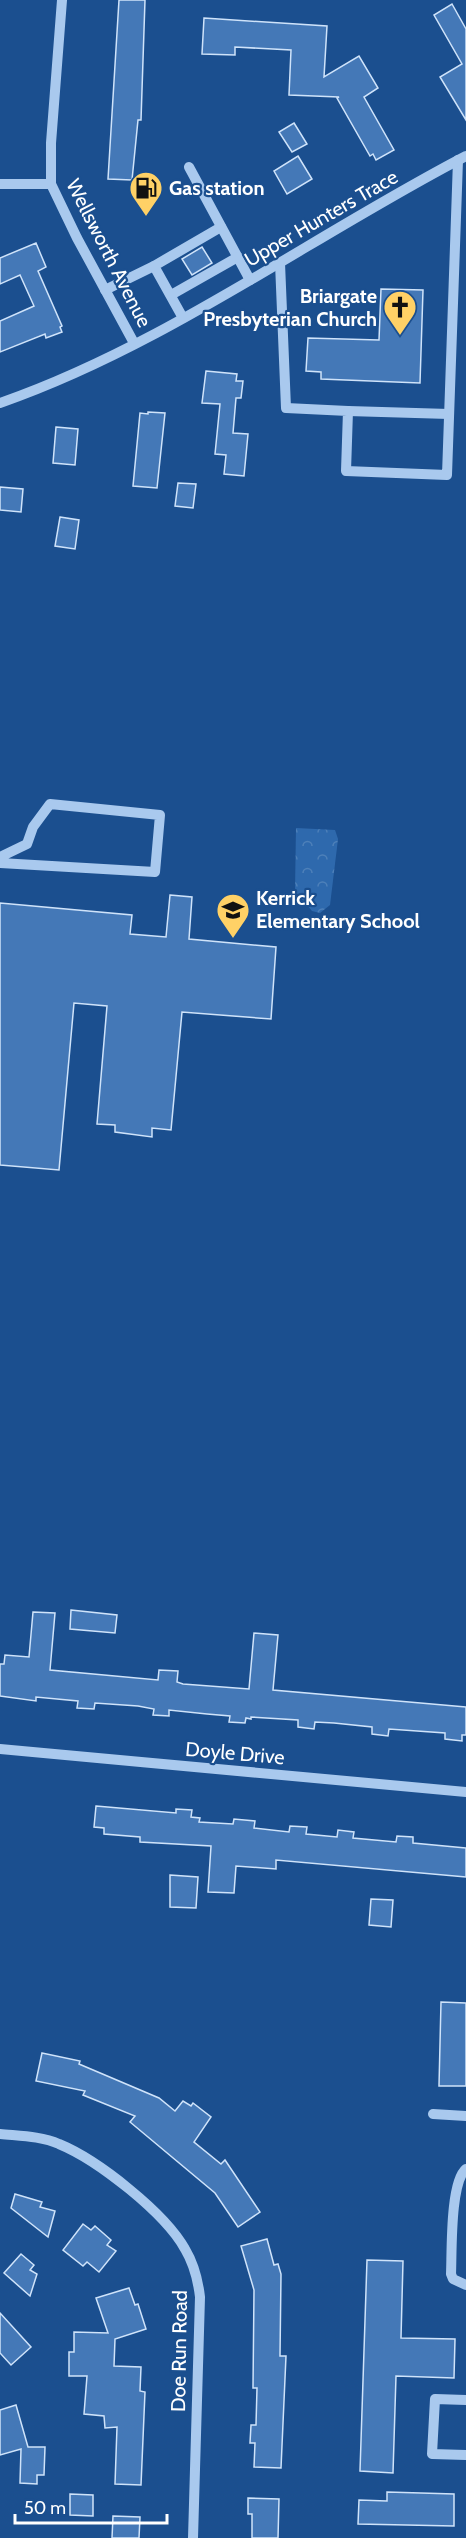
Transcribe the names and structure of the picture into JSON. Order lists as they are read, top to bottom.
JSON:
{
  "streets": {
    "street": [
      "Upper Hunters Trace",
      "Wellsworth Avenue",
      "Doyle Drive",
      "Doe Run Road"
    ]
  },
  "crossings": [
    ["Upper Hunters Trace", "Wellsworth Avenue"]
  ],
  "places": {
    "fuel station": ["Gas station"],
    "church": ["Briargate Presbyterian Church"],
    "school or university": ["Kerrick Elementary School"]
  },
  "scale_bar": "50 m"
}
